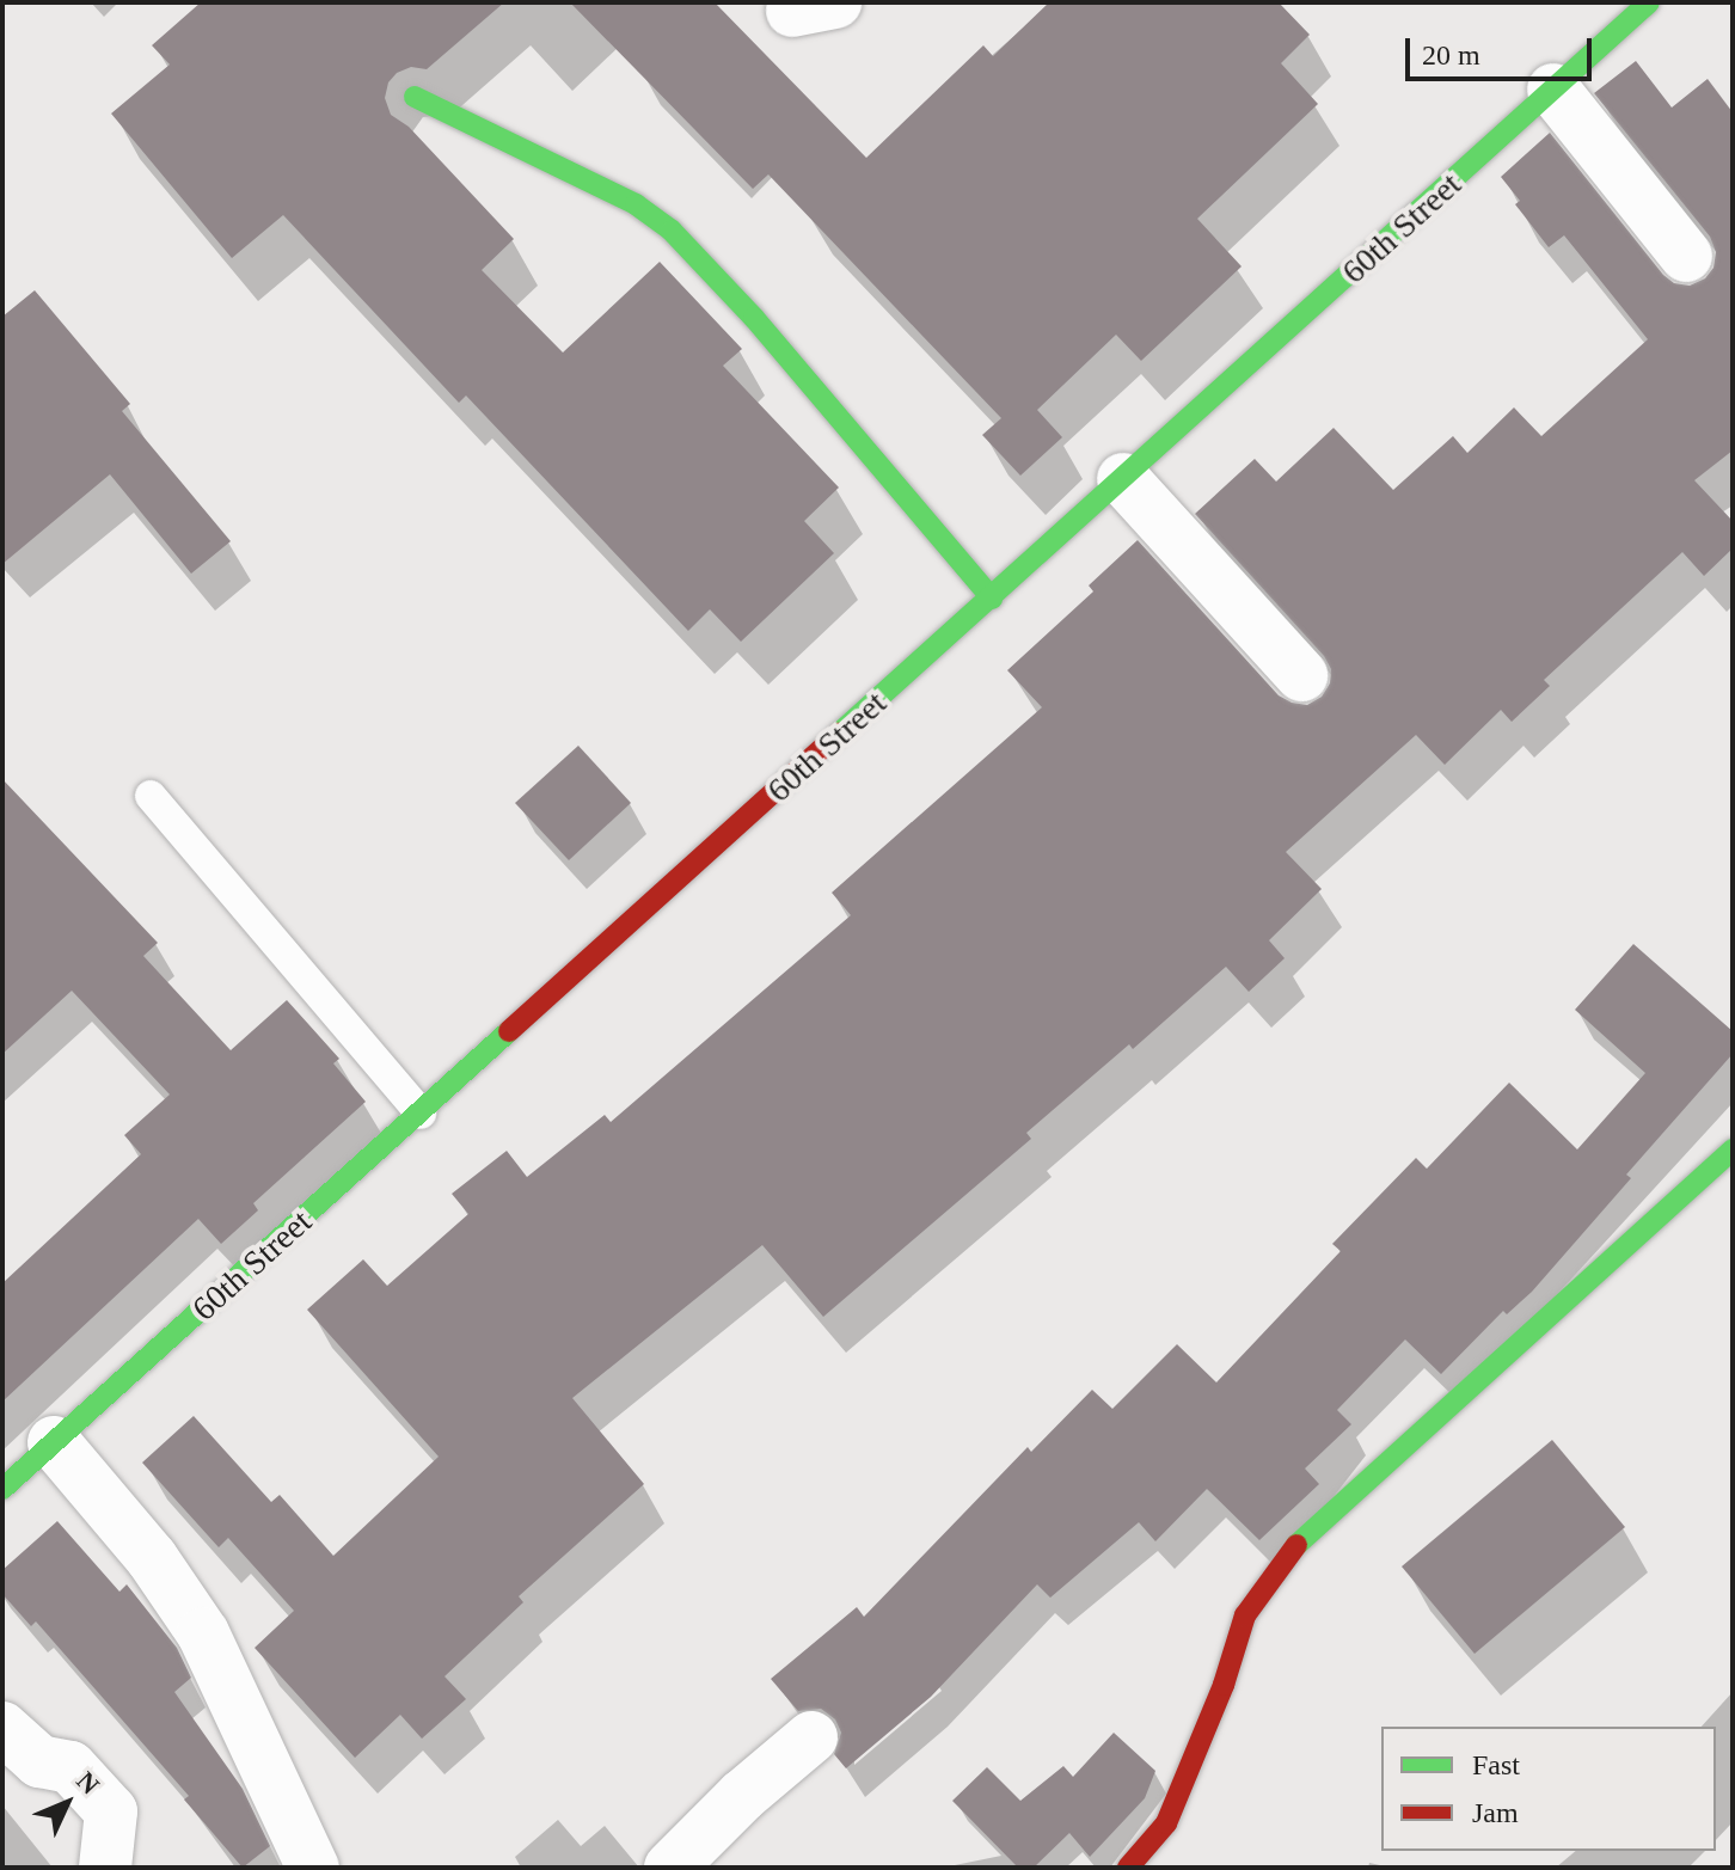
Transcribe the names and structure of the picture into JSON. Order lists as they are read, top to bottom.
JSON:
{
  "streets": {
    "street": ["60th Street"]
  },
  "legend": ["Fast", "Jam"],
  "scale_bar": "20 m",
  "north": "top right"
}
